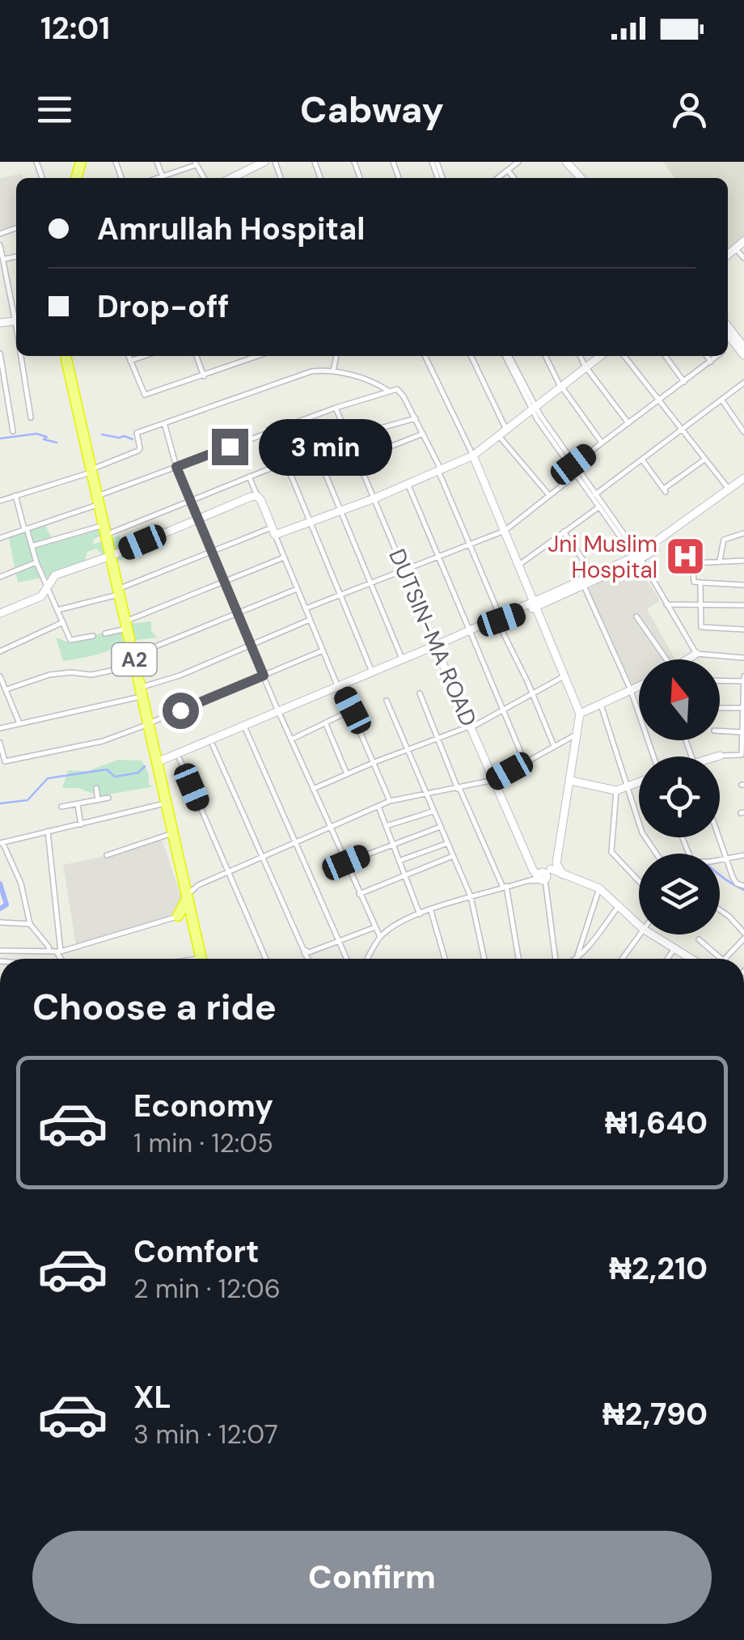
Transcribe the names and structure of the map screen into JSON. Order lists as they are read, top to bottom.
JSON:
{
  "streets": {
    "highway": ["A2"],
    "street": ["DUTSIN-MA ROAD"]
  },
  "places": {
    "hospital": ["Jni Muslim Hospital"]
  },
  "north": "top",
  "page": {
    "status": "12:01",
    "header": "Cabway",
    "banner": ["Amrullah Hospital", "Drop-off"],
    "bubble": "3 min",
    "heading": "Choose a ride",
    "list": [
      {
        "name": "Economy",
        "note": "1 min · 12:05",
        "value": "₦1,640"
      },
      {
        "name": "Comfort",
        "note": "2 min · 12:06",
        "value": "₦2,210"
      },
      {
        "name": "XL",
        "note": "3 min · 12:07",
        "value": "₦2,790"
      }
    ],
    "buttons": "Confirm"
  }
}
